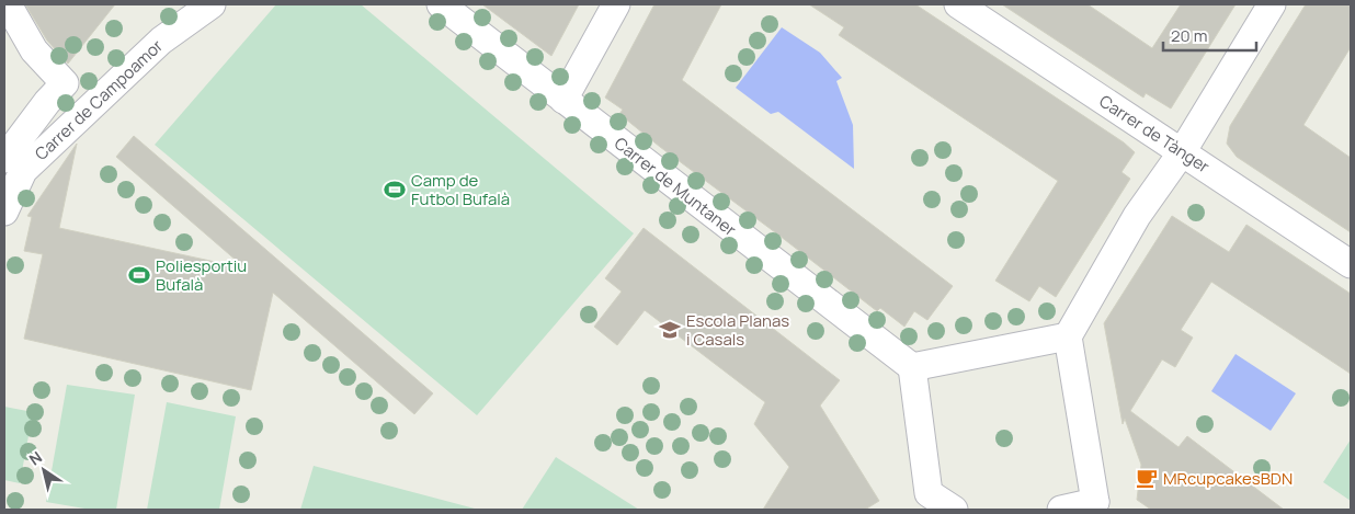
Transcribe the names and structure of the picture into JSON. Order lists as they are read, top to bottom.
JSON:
{
  "streets": {
    "street": ["Carrer de Campoamor", "Carrer de Tànger", "Carrer de Muntaner"]
  },
  "places": {
    "sports": ["Camp de Futbol Bufalà", "Poliesportiu Bufalà"],
    "school or university": ["Escola Planas i Casals"],
    "cafe": ["MRcupcakesBDN"]
  },
  "scale_bar": "20 m",
  "north": "top left"
}
